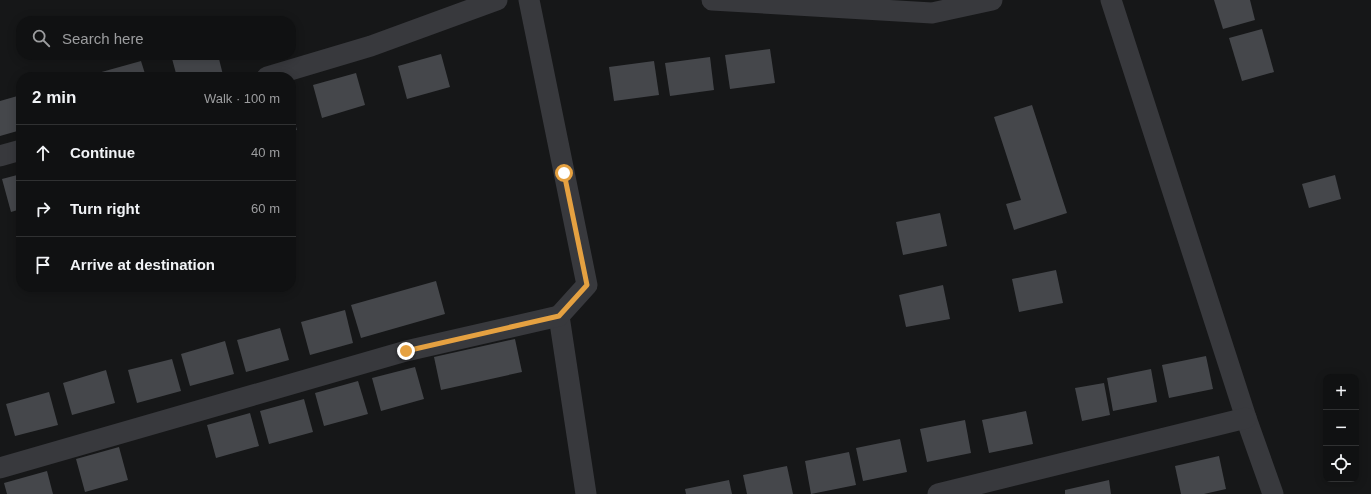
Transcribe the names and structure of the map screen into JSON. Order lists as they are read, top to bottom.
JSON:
{
  "page": {
    "search": "Search here",
    "heading": ["2 min", "Walk · 100 m"],
    "list": [
      ["Continue", "40 m"],
      ["Turn right", "60 m"],
      "Arrive at destination"
    ],
    "map_buttons": ["+", "−"]
  }
}
